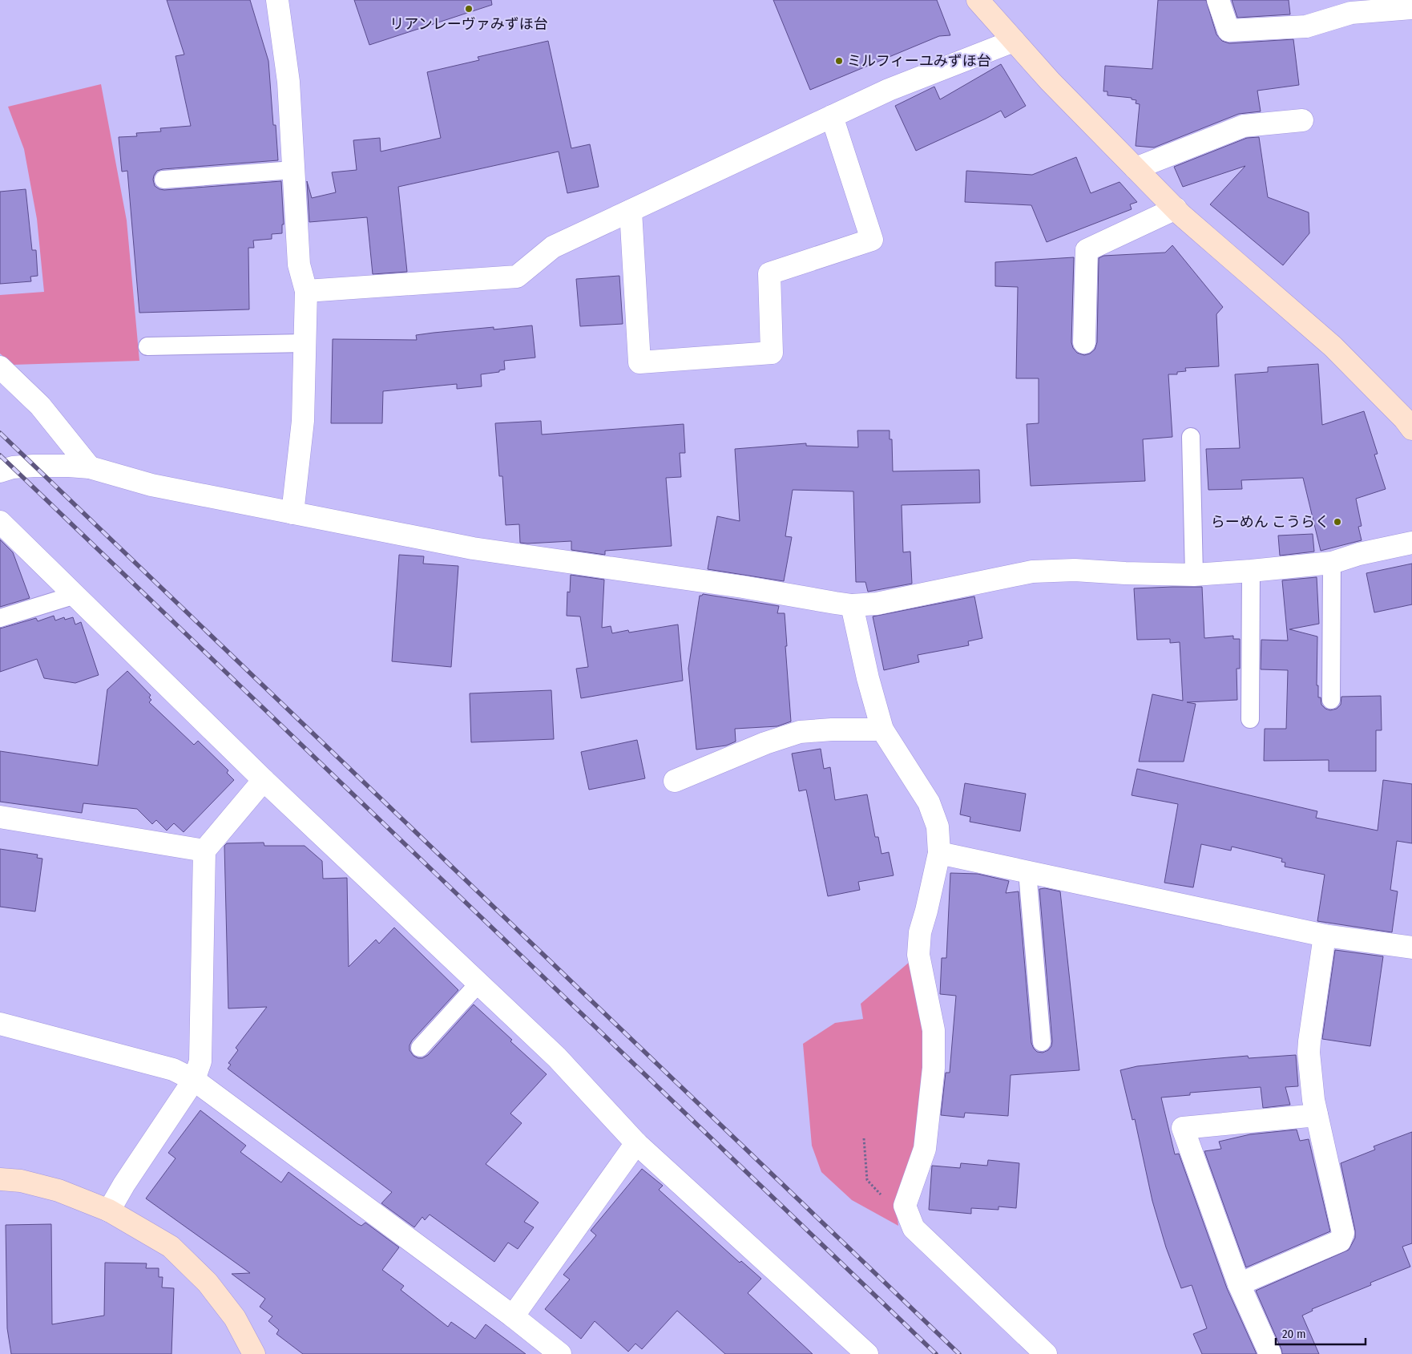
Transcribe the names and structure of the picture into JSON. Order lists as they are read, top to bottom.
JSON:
{
  "places": ["リアンレーヴァみずほ台", "ミルフィーユみずほ台", "らーめん こうらく"],
  "scale_bar": "20 m"
}
